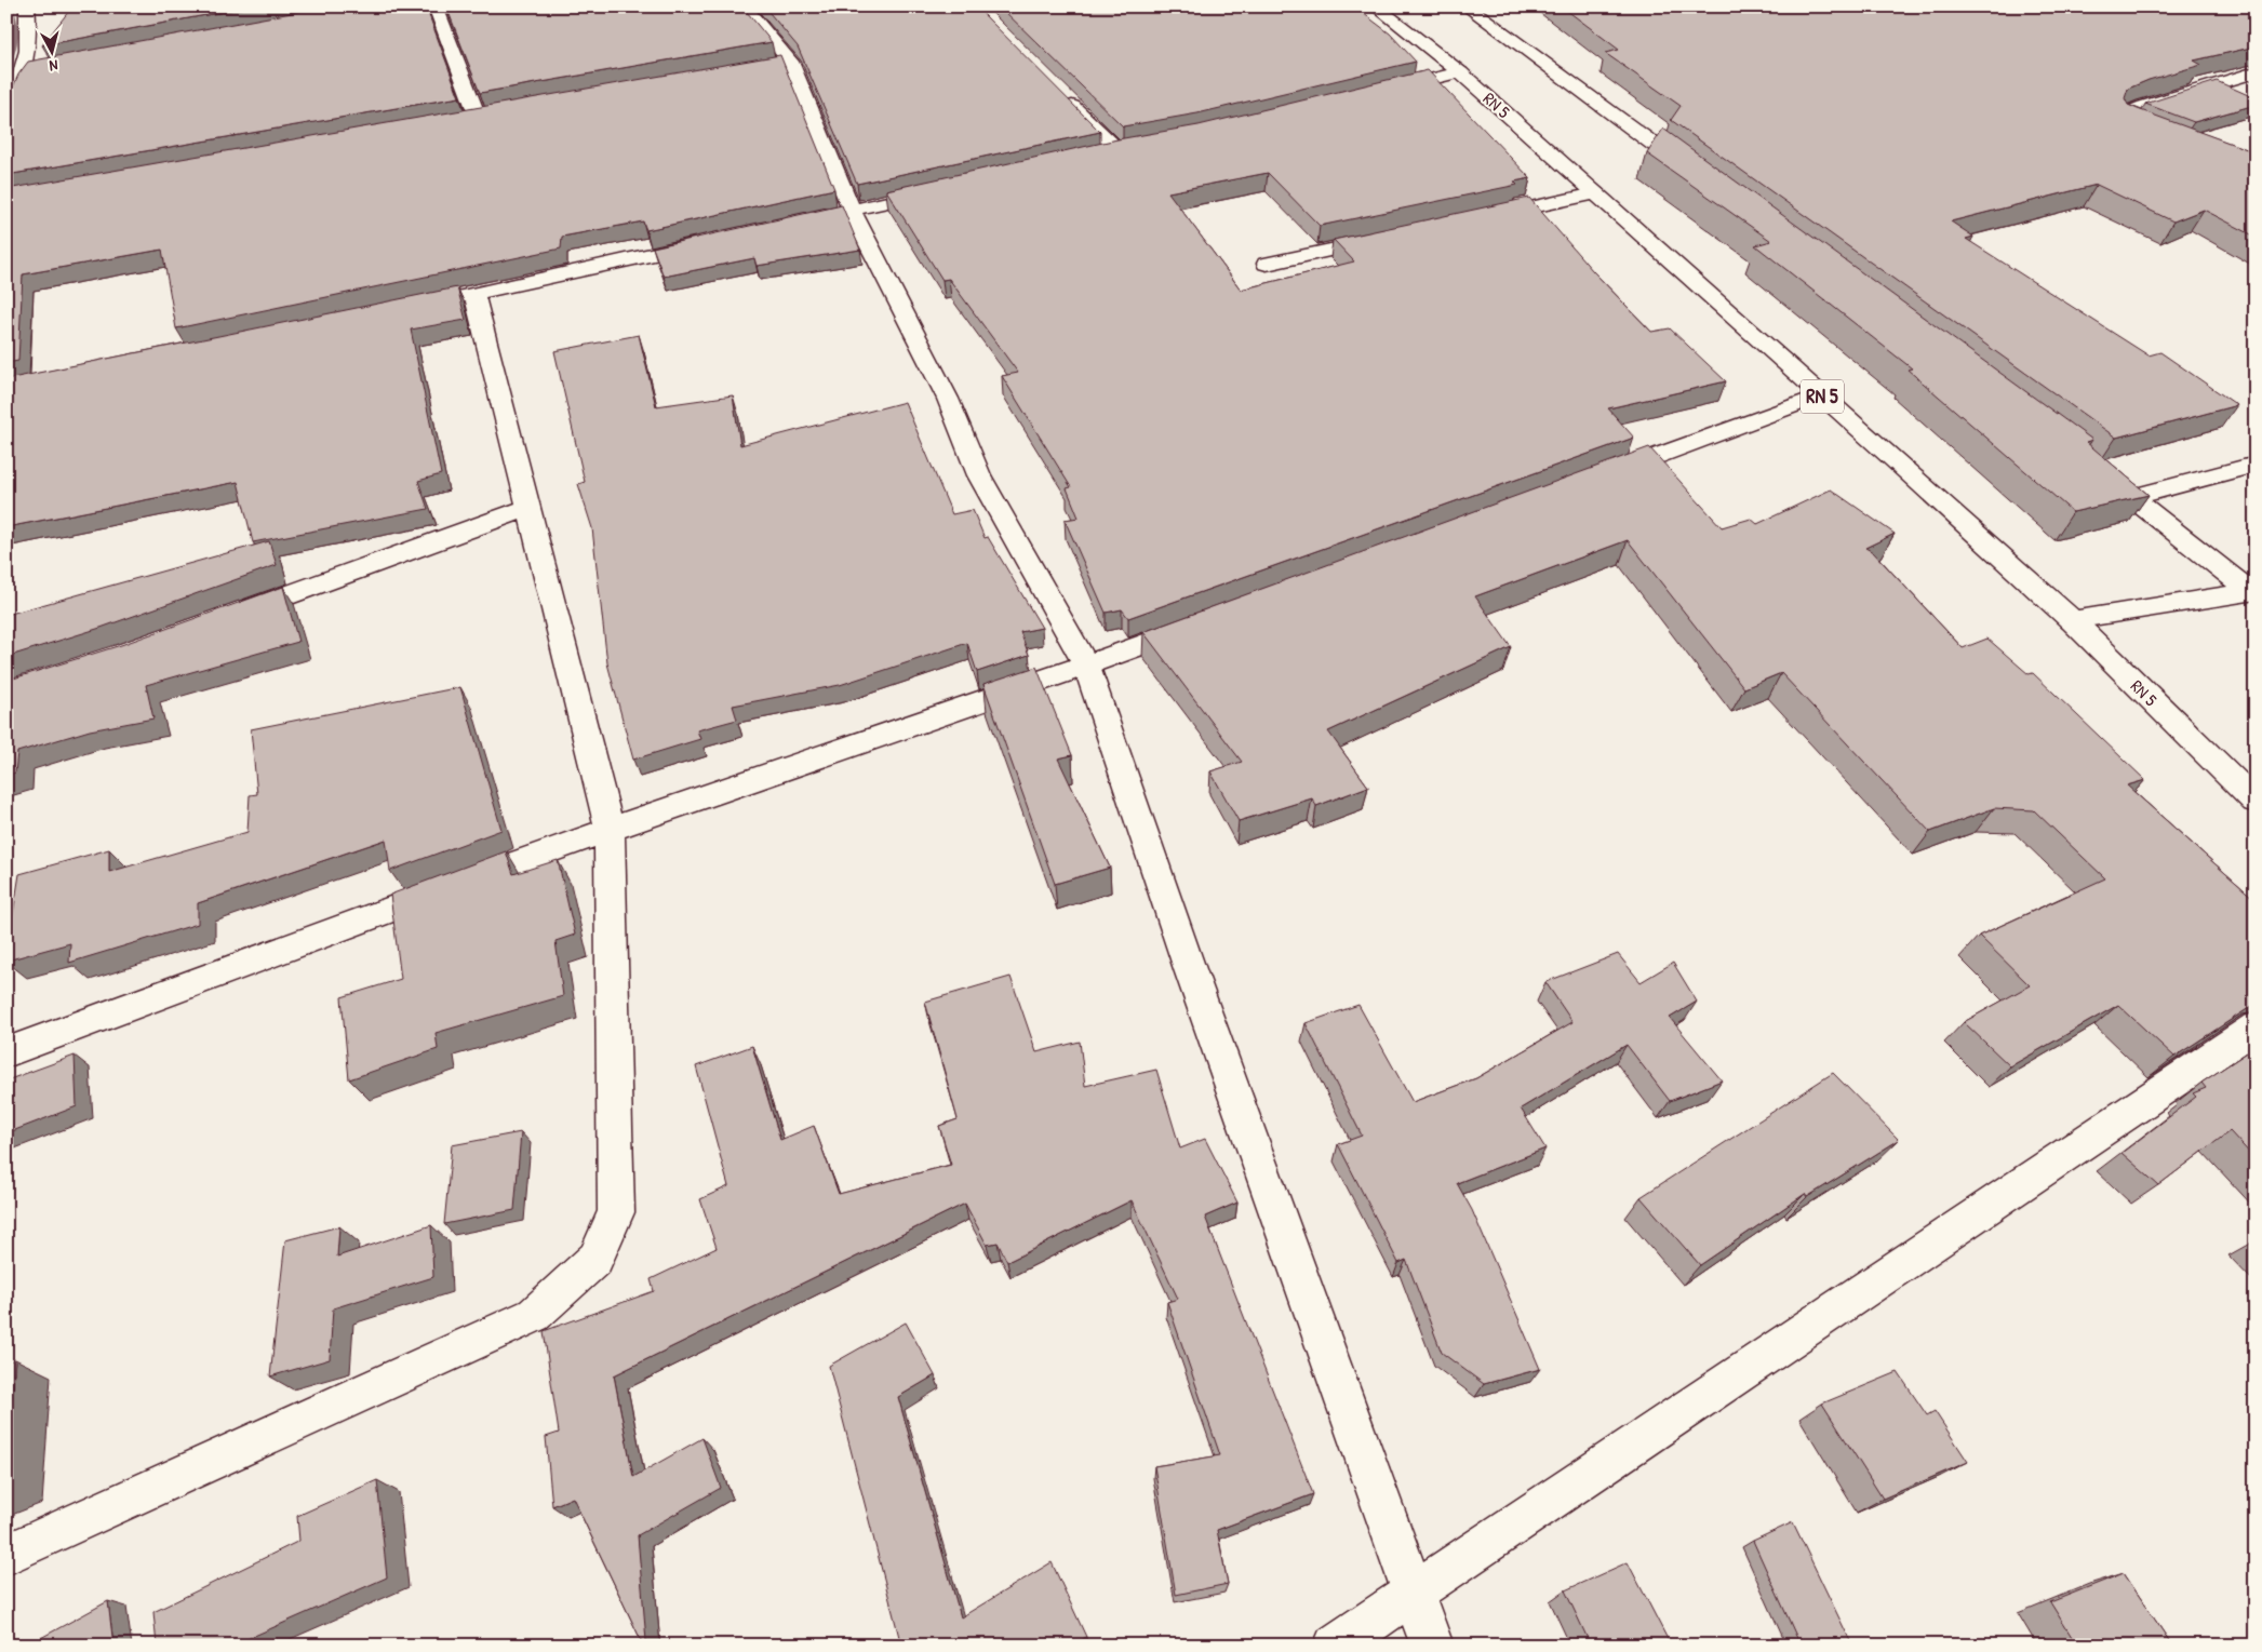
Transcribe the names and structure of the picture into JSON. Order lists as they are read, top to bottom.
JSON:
{
  "streets": {
    "street": ["RN 5"]
  },
  "north": "bottom"
}
